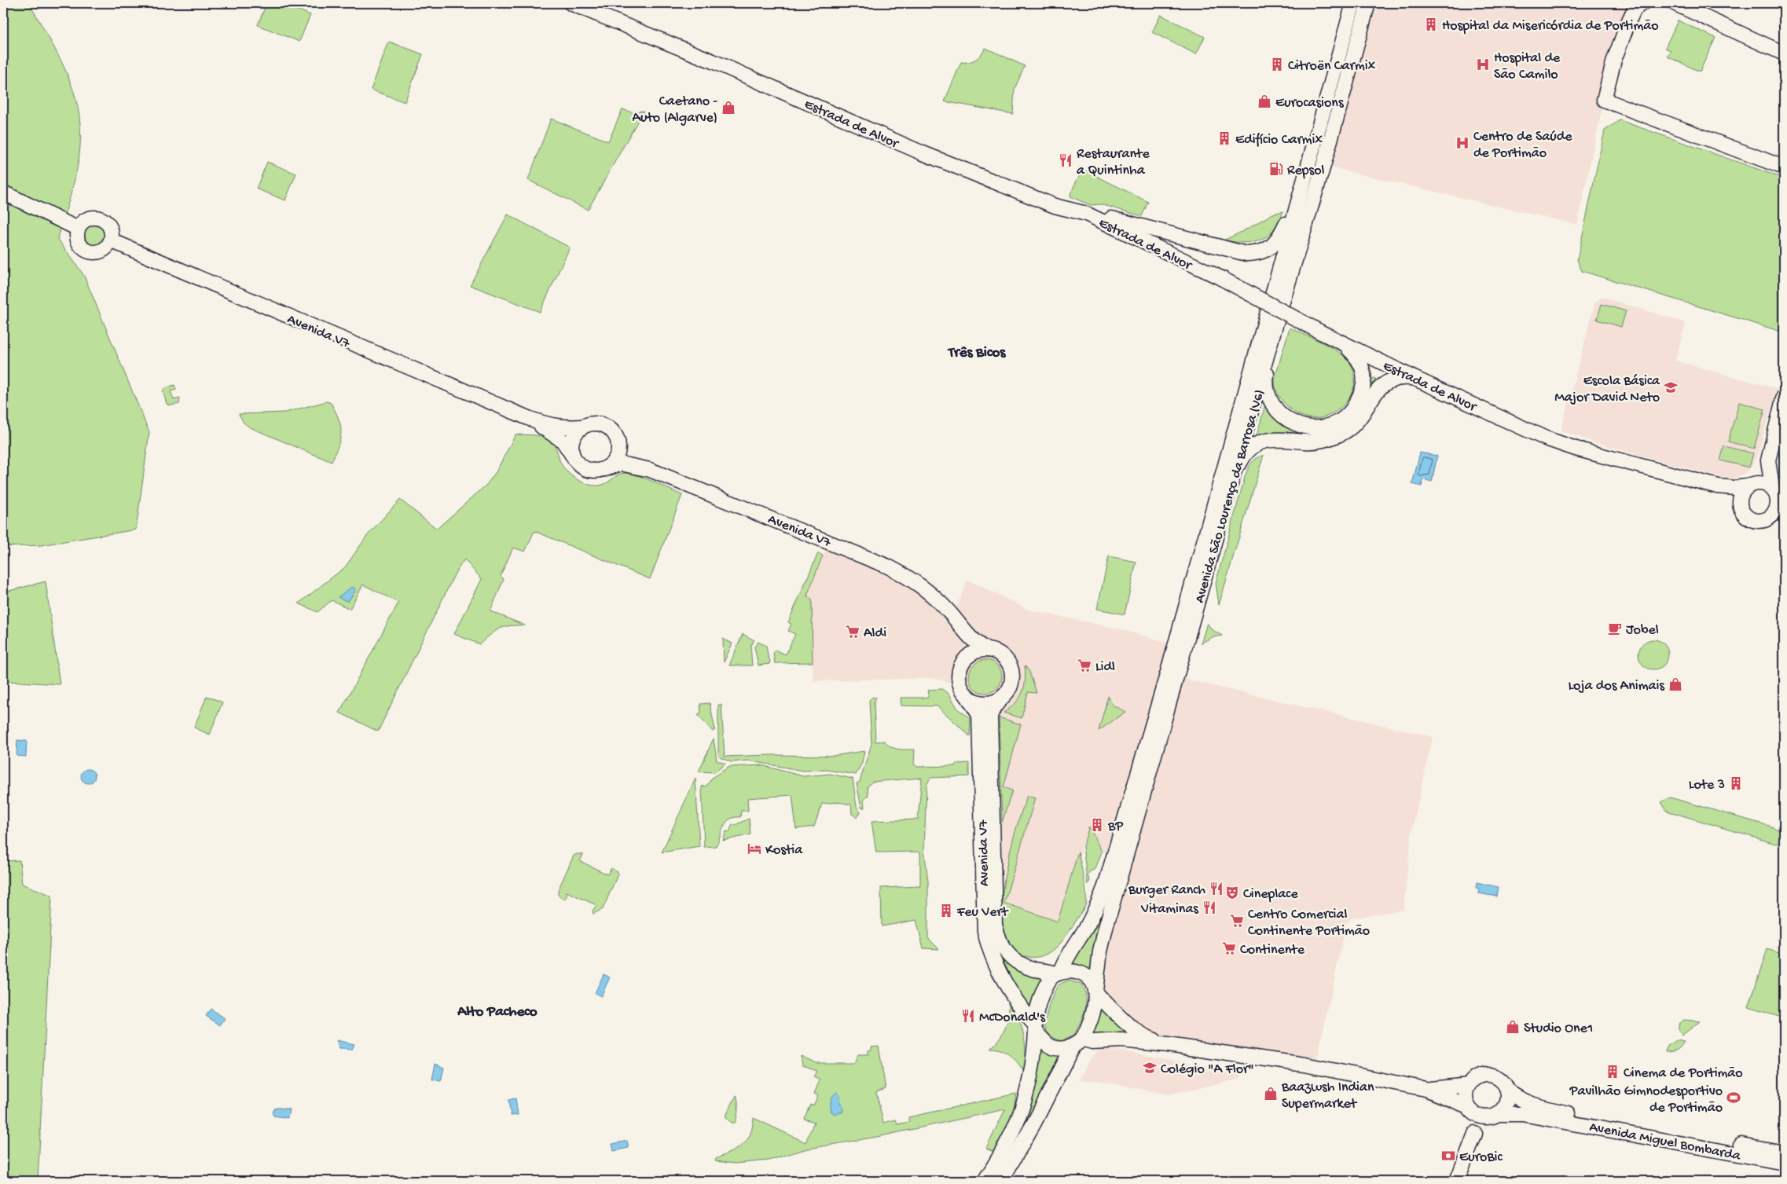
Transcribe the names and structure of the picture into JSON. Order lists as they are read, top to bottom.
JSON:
{
  "streets": {
    "street": [
      "Estrada de Alvor",
      "Avenida V7",
      "Avenida São Lourenço da Barrosa (V6)",
      "Avenida Miguel Bombarda"
    ]
  },
  "crossings": [
    ["Avenida V7", "Avenida São Lourenço da Barrosa (V6)"]
  ],
  "districts": ["Três Bicos", "Alto Pacheco"],
  "places": {
    "building": [
      "Hospital da Misericórdia de Portimão",
      "Citroën Carmix",
      "Edifício Carmix",
      "Lote 3",
      "BP",
      "Feu Vert",
      "Cinema de Portimão"
    ],
    "hospital": ["Hospital de São Camilo", "Centro de Saúde de Portimão"],
    "shop": [
      "Eurocasions",
      "Caetano - Auto (Algarve)",
      "Loja dos Animais",
      "Studio One1",
      "Baazwsh Indian Supermarket"
    ],
    "restaurant": [
      "Restaurante a Quintinha",
      "Burger Ranch",
      "Vitaminas",
      "McDonald's"
    ],
    "fuel station": ["Repsol"],
    "school or university": ["Escola Básica Major David Neto", "Colégio \"A Flor\""],
    "cafe": ["Jobel"],
    "supermarket": [
      "Aldi",
      "Lidl",
      "Centro Comercial Continente Portimão",
      "Continente"
    ],
    "hotel": ["Kostia"],
    "theatre": ["Cineplace"],
    "sports": ["Pavilhão Gimnodesportivo de Portimão"],
    "bank": ["EuroBic"]
  }
}
